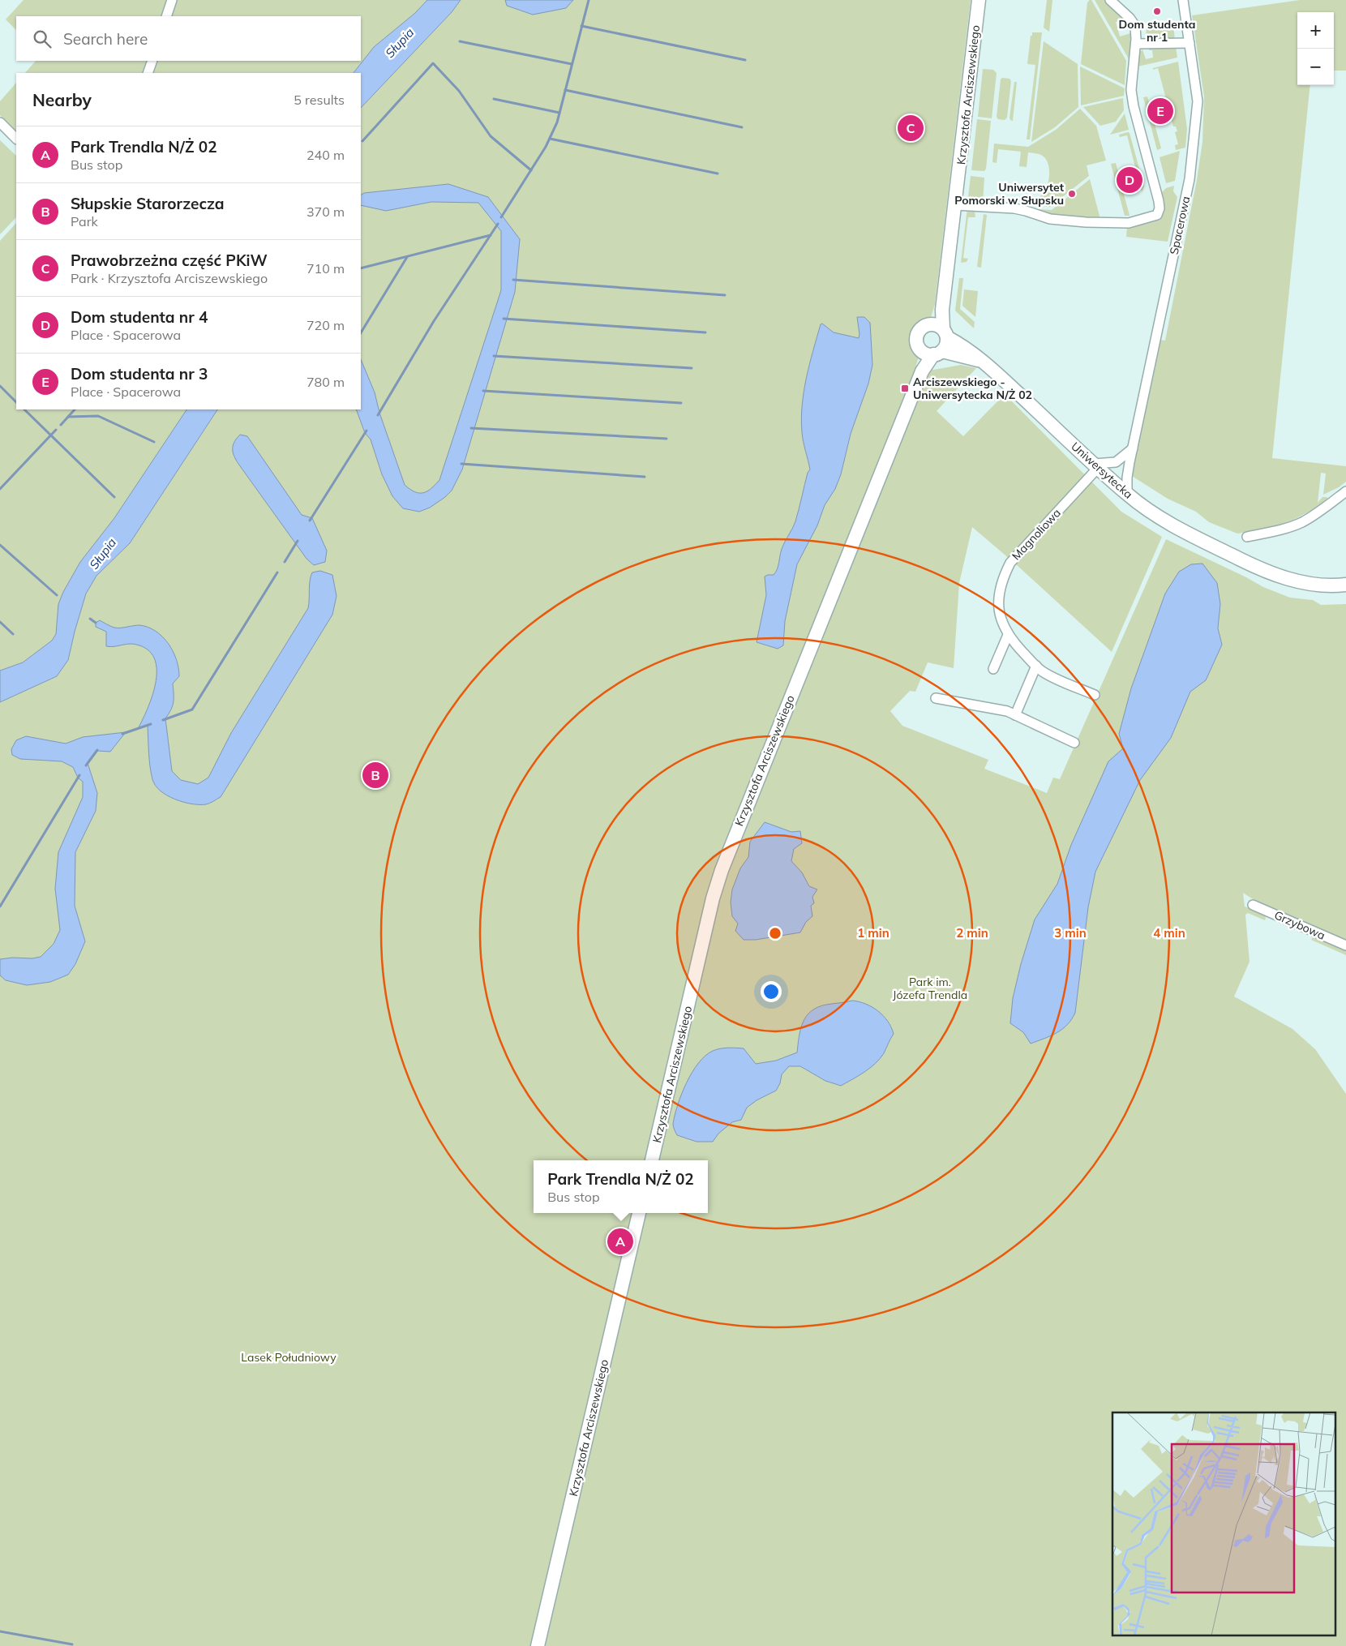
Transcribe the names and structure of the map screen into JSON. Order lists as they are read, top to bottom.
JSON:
{
  "streets": {
    "street": [
      "Krzysztofa Arciszewskiego",
      "Spacerowa",
      "Uniwersytecka",
      "Magnoliowa",
      "Grzybowa"
    ]
  },
  "crossings": [
    ["Krzysztofa Arciszewskiego", "Uniwersytecka"],
    ["Spacerowa", "Uniwersytecka"],
    ["Uniwersytecka", "Magnoliowa"]
  ],
  "water": ["Słupia"],
  "parks": ["Park im. Józefa Trendla", "Lasek Południowy"],
  "places": {
    "other": ["Dom studenta nr 1", "Uniwersytet Pomorski w Słupsku"],
    "transit": ["Arciszewskiego - Uniwersytecka N/Ż 02"]
  },
  "page": {
    "map_buttons": ["+", "−"],
    "search": "Search here",
    "heading": ["Nearby", "5 results"],
    "pins": [
      "E",
      "C",
      "D",
      "B",
      "A"
    ],
    "list": [
      {
        "mark": "A",
        "name": "Park Trendla N/Ż 02",
        "note": "Bus stop",
        "value": "240 m"
      },
      {
        "mark": "B",
        "name": "Słupskie Starorzecza",
        "note": "Park",
        "value": "370 m"
      },
      {
        "mark": "C",
        "name": "Prawobrzeżna część PKiW",
        "note": "Park · Krzysztofa Arciszewskiego",
        "value": "710 m"
      },
      {
        "mark": "D",
        "name": "Dom studenta nr 4",
        "note": "Place · Spacerowa",
        "value": "720 m"
      },
      {
        "mark": "E",
        "name": "Dom studenta nr 3",
        "note": "Place · Spacerowa",
        "value": "780 m"
      }
    ],
    "popup": ["Park Trendla N/Ż 02", "Bus stop"]
  },
  "rings": [
    "1 min",
    "2 min",
    "3 min",
    "4 min"
  ]
}
